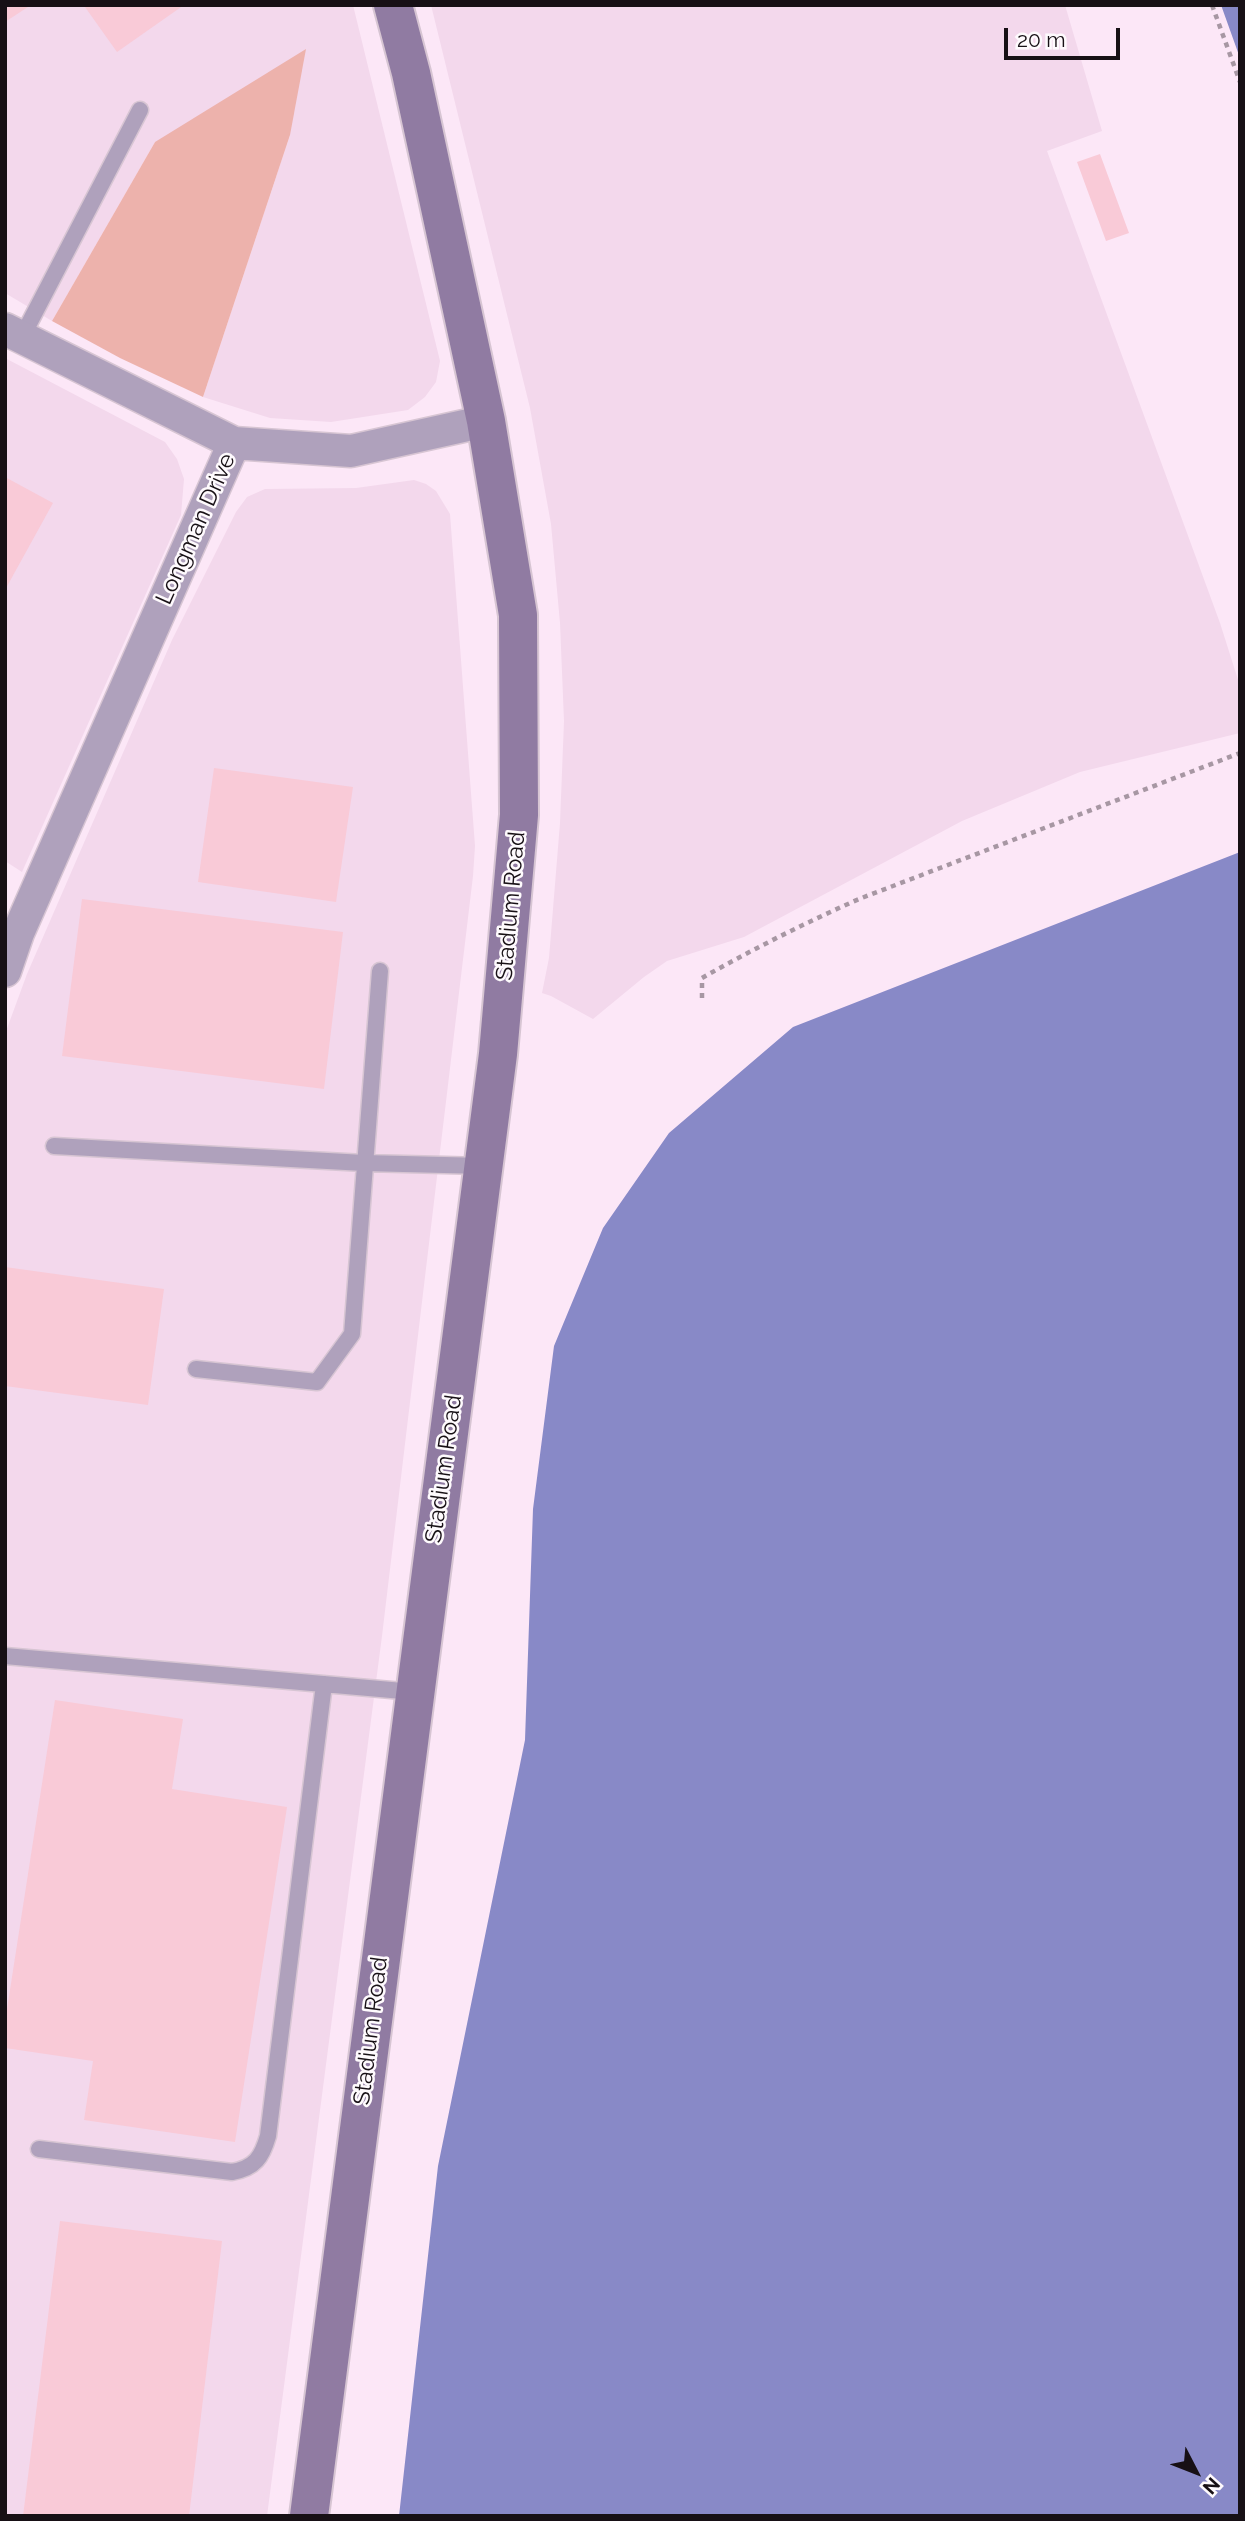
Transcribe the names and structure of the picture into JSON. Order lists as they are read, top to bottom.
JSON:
{
  "streets": {
    "street": ["Longman Drive", "Stadium Road"]
  },
  "crossings": [
    ["Longman Drive", "Stadium Road"]
  ],
  "scale_bar": "20 m",
  "north": "bottom right"
}
